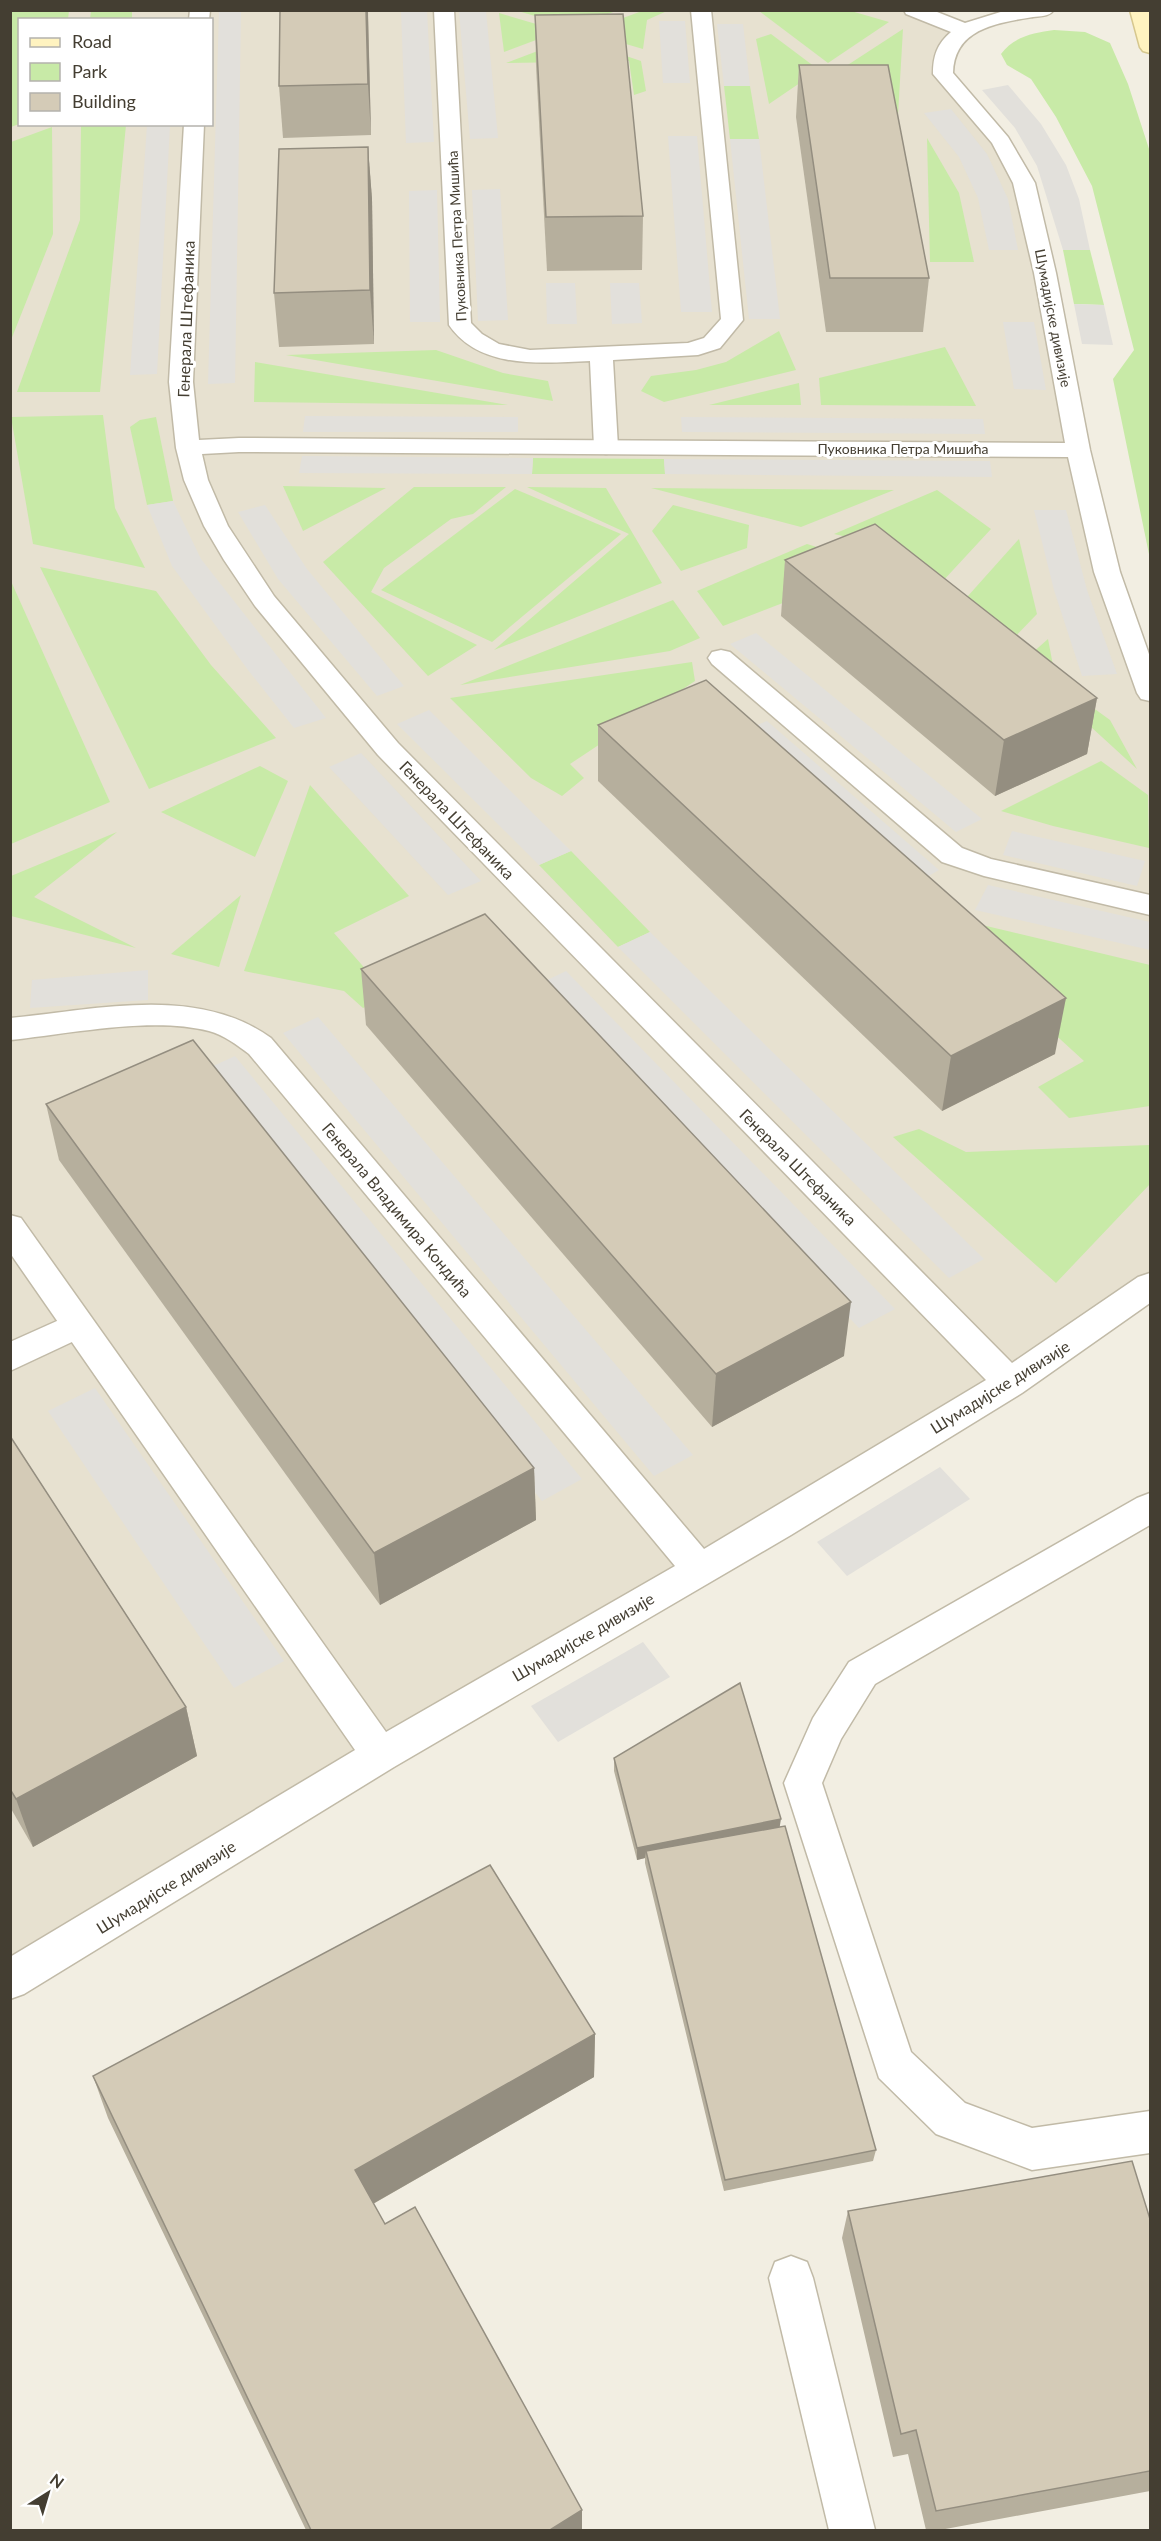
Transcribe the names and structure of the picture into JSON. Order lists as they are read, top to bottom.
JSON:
{
  "streets": {
    "street": [
      "Пуковника Петра Мишића",
      "Шумадијске дивизије",
      "Генерала Штефаника",
      "Генерала Владимира Кондића"
    ]
  },
  "crossings": [
    ["Пуковника Петра Мишића", "Шумадијске дивизије"],
    ["Пуковника Петра Мишића", "Генерала Штефаника"],
    ["Шумадијске дивизије", "Генерала Штефаника"],
    ["Шумадијске дивизије", "Генерала Владимира Кондића"]
  ],
  "legend": ["Road", "Park", "Building"],
  "north": "top right"
}
